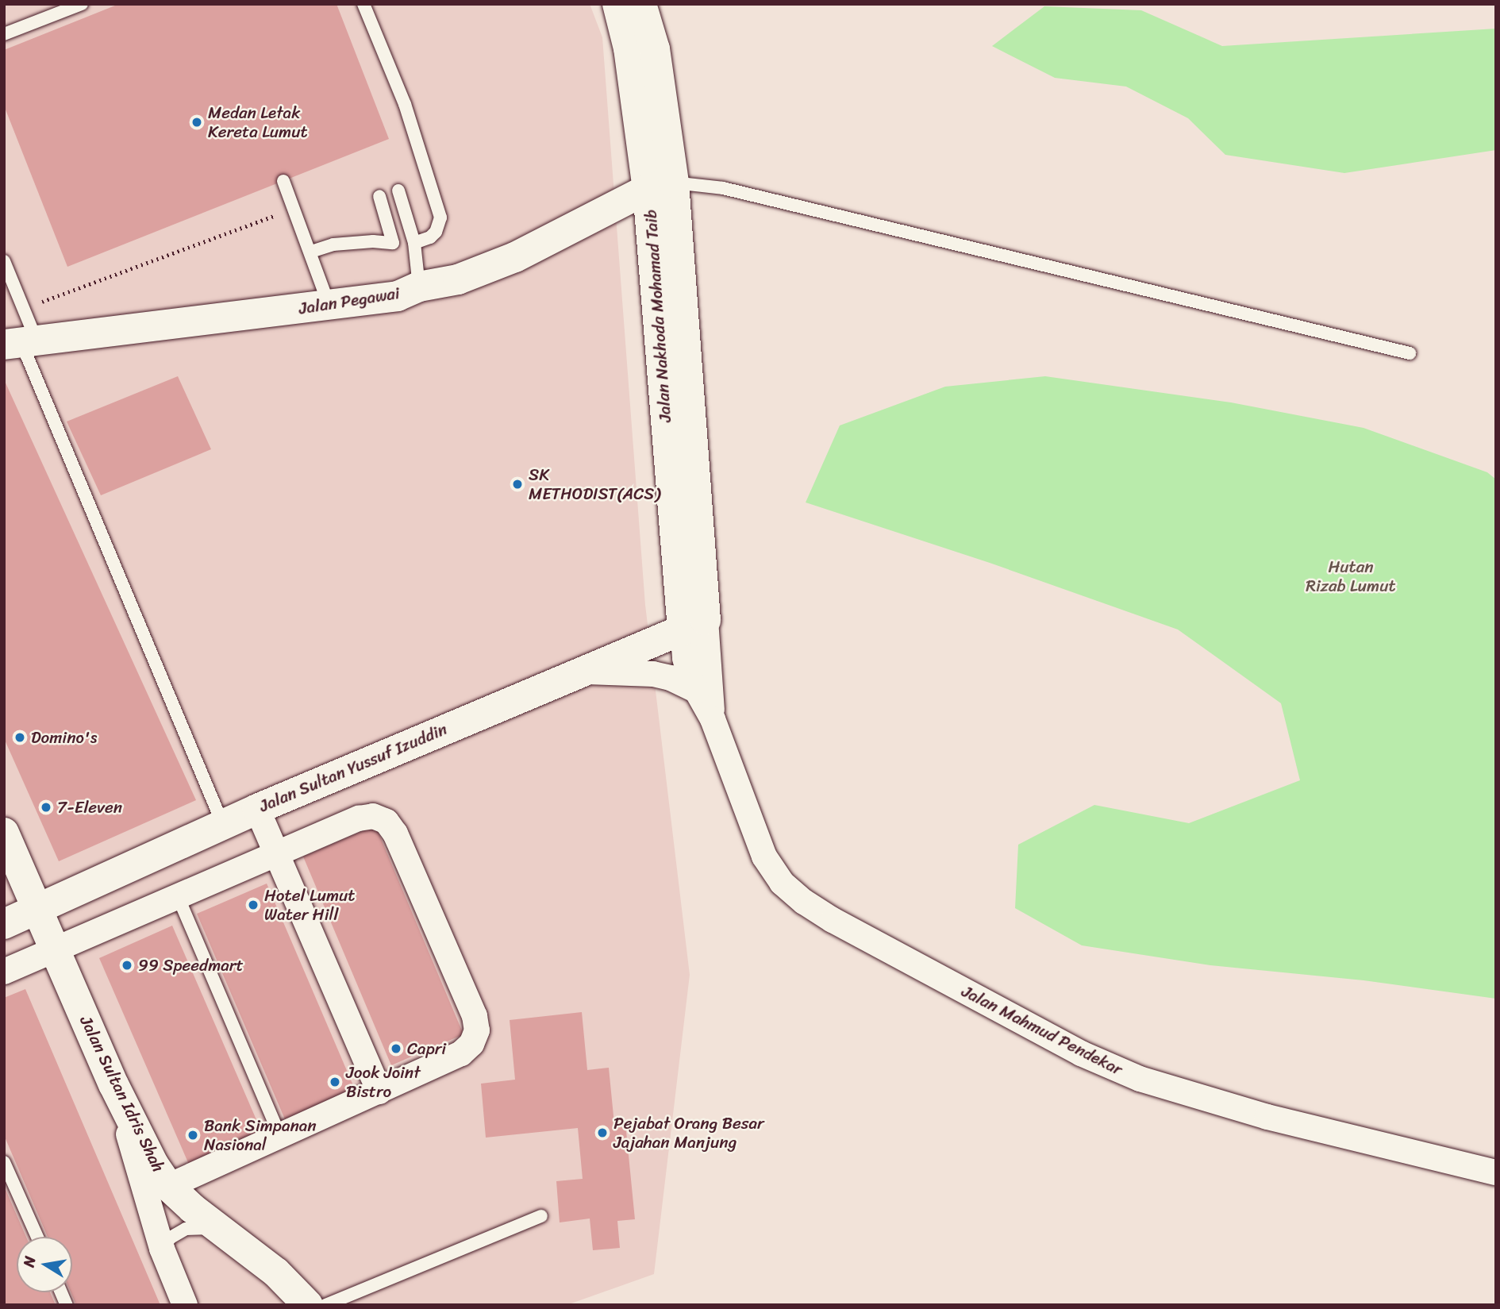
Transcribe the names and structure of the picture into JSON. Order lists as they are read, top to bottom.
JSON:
{
  "streets": {
    "street": [
      "Jalan Pegawai",
      "Jalan Nakhoda Mohamad Taib",
      "Jalan Sultan Yussuf Izuddin",
      "Jalan Mahmud Pendekar",
      "Jalan Sultan Idris Shah"
    ]
  },
  "crossings": [
    ["Jalan Pegawai", "Jalan Nakhoda Mohamad Taib"],
    ["Jalan Nakhoda Mohamad Taib", "Jalan Sultan Yussuf Izuddin"],
    ["Jalan Nakhoda Mohamad Taib", "Jalan Mahmud Pendekar"],
    ["Jalan Sultan Yussuf Izuddin", "Jalan Mahmud Pendekar"],
    ["Jalan Sultan Yussuf Izuddin", "Jalan Sultan Idris Shah"]
  ],
  "parks": ["Hutan Rizab Lumut"],
  "places": [
    "Medan Letak Kereta Lumut",
    "SK METHODIST(ACS)",
    "Domino's",
    "7-Eleven",
    "Hotel Lumut Water Hill",
    "99 Speedmart",
    "Capri",
    "Jook Joint Bistro",
    "Pejabat Orang Besar Jajahan Manjung",
    "Bank Simpanan Nasional"
  ],
  "north": "left"
}
